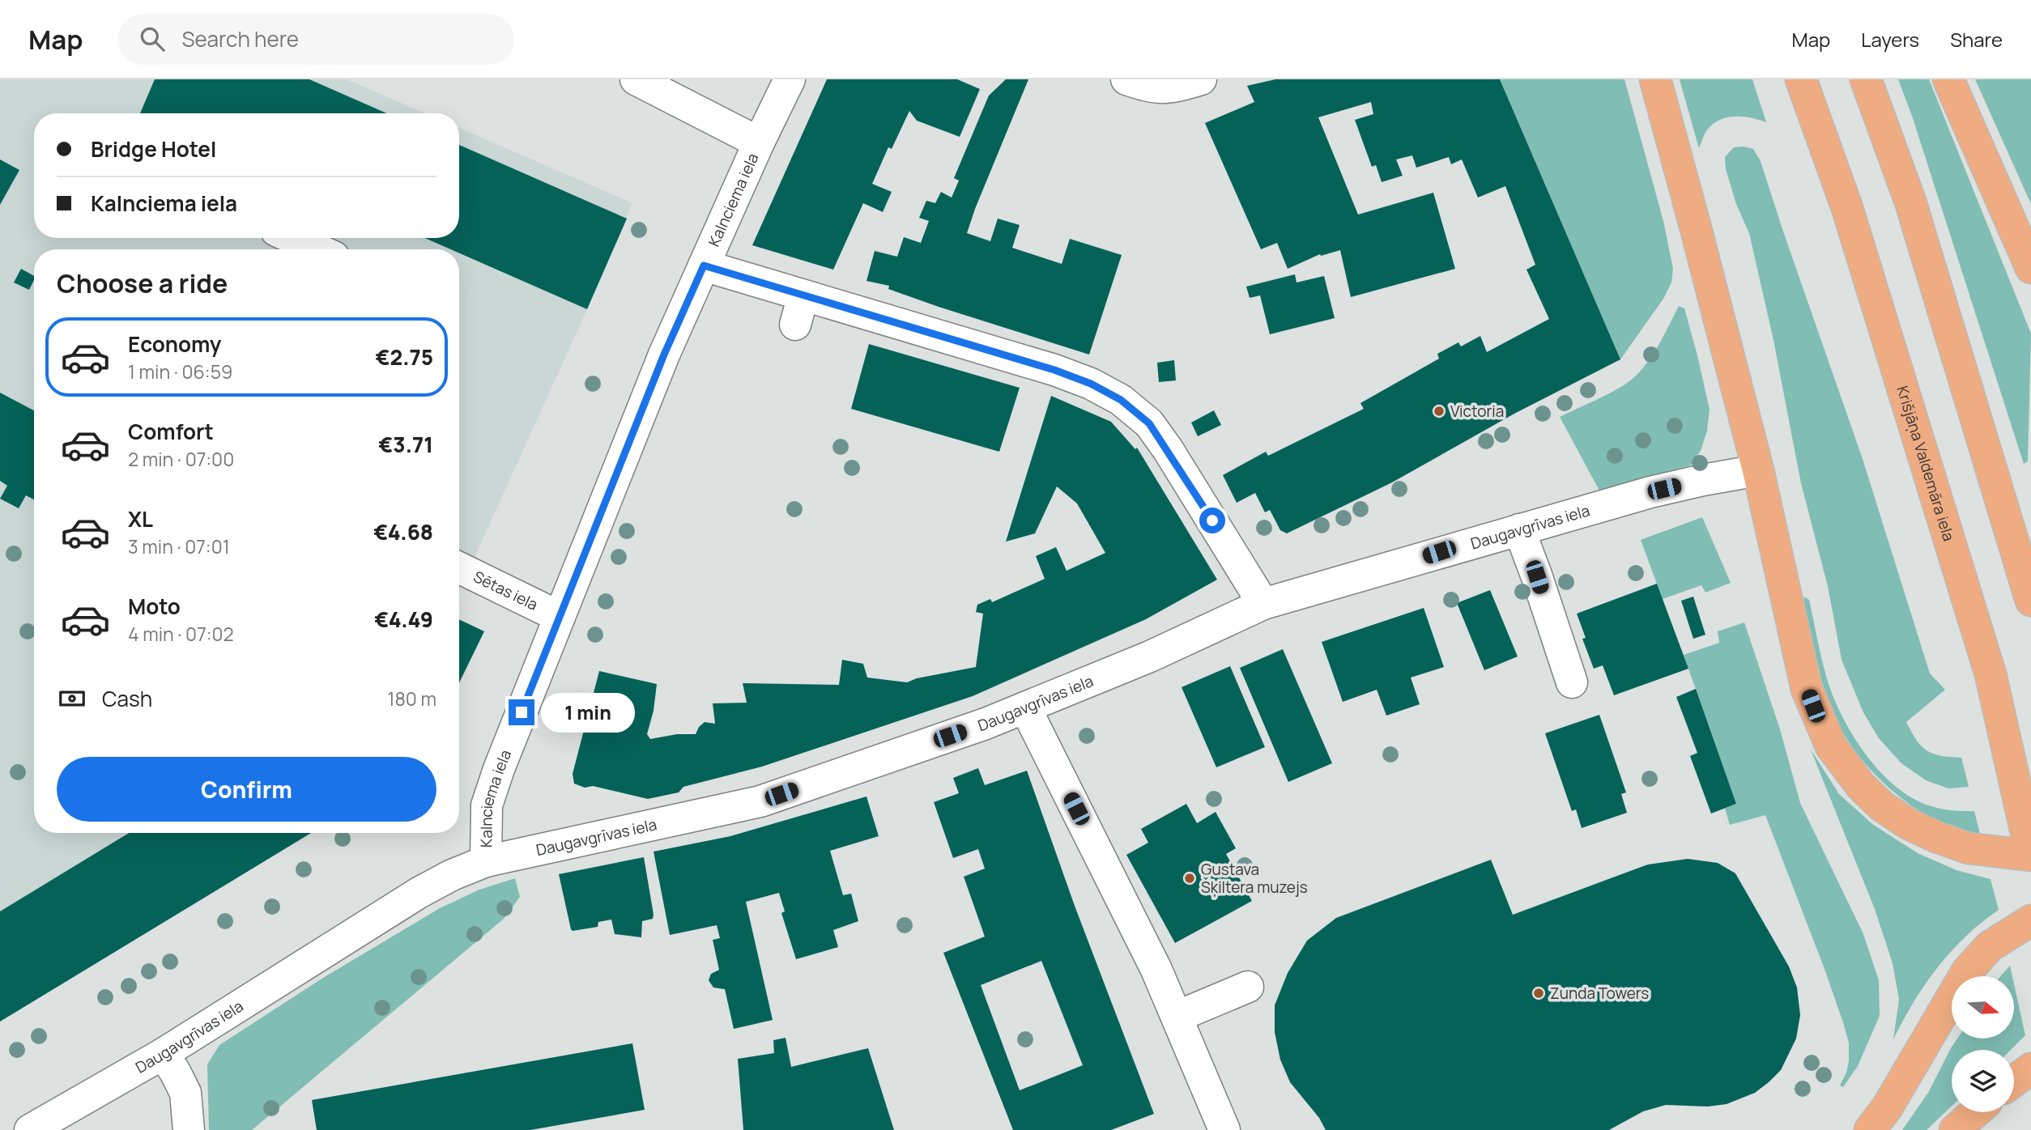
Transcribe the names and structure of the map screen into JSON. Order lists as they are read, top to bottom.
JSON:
{
  "streets": {
    "main road": ["Krišjāņa Valdemāra iela"],
    "street": ["Kalnciema iela", "Daugavgrīvas iela", "Sētas iela"]
  },
  "crossings": [
    ["Kalnciema iela", "Daugavgrīvas iela"],
    ["Kalnciema iela", "Sētas iela"]
  ],
  "places": ["Victoria", "Gustava Šķiltera muzejs", "Zunda Towers"],
  "north": "right",
  "page": {
    "header": "Map",
    "search": "Search here",
    "nav": ["Map", "Layers", "Share"],
    "banner": ["Bridge Hotel", "Kalnciema iela"],
    "heading": "Choose a ride",
    "list": [
      {
        "name": "Economy",
        "note": "1 min · 06:59",
        "value": "€2.75"
      },
      {
        "name": "Comfort",
        "note": "2 min · 07:00",
        "value": "€3.71"
      },
      {
        "name": "XL",
        "note": "3 min · 07:01",
        "value": "€4.68"
      },
      {
        "name": "Moto",
        "note": "4 min · 07:02",
        "value": "€4.49"
      }
    ],
    "pay": ["Cash", "180 m"],
    "bubble": "1 min",
    "buttons": "Confirm"
  }
}
